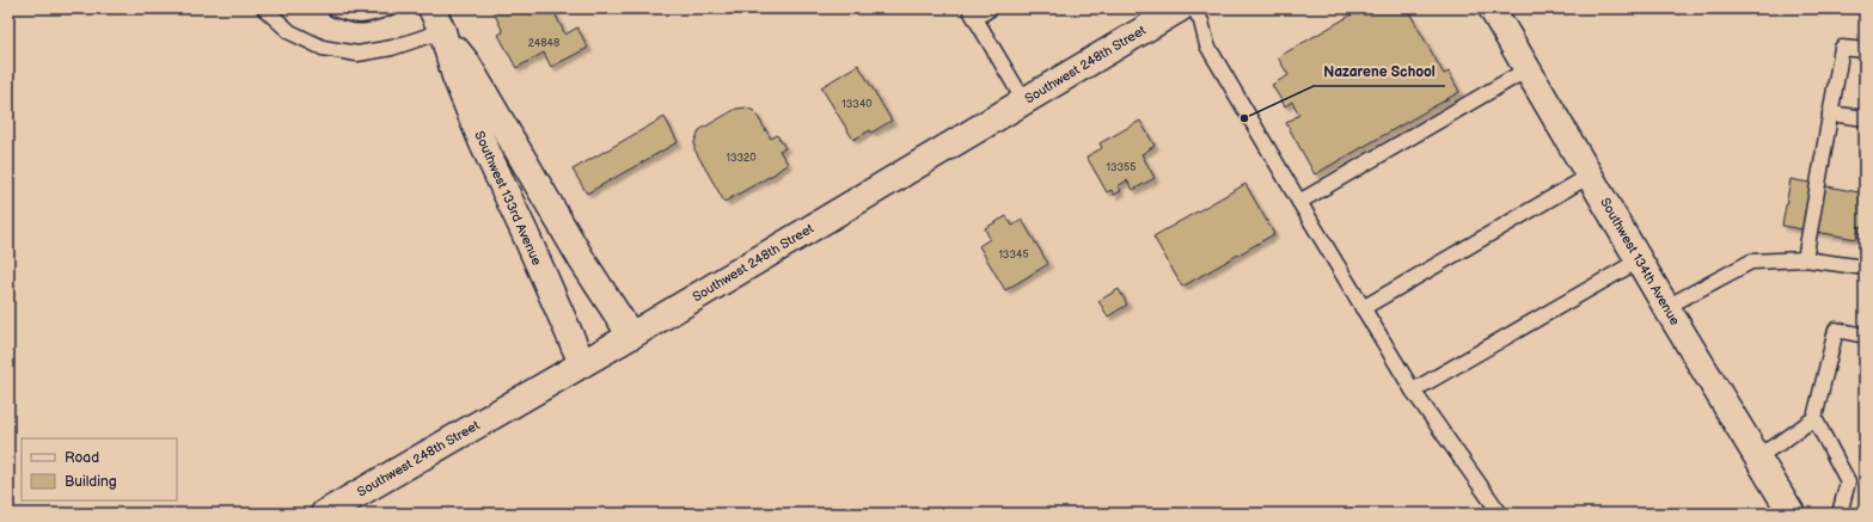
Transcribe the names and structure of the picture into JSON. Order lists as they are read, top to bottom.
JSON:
{
  "streets": {
    "street": ["Southwest 248th Street", "Southwest 133rd Avenue", "Southwest 134th Avenue"]
  },
  "crossings": [
    ["Southwest 248th Street", "Southwest 133rd Avenue"]
  ],
  "places": ["Nazarene School"],
  "house_numbers": [
    "24848",
    "13340",
    "13320",
    "13355",
    "13345"
  ],
  "legend": ["Road", "Building"]
}
